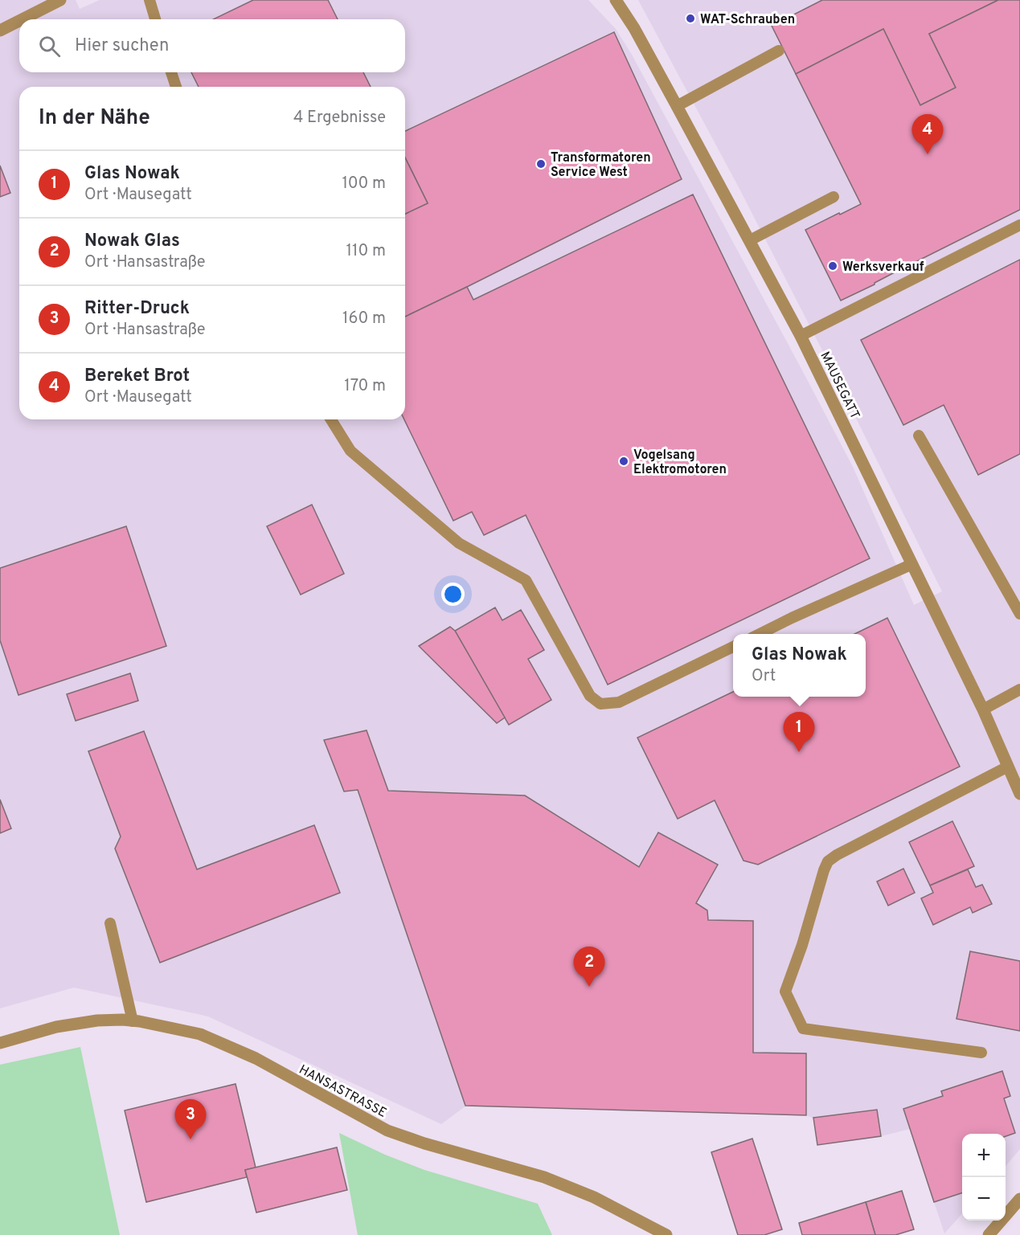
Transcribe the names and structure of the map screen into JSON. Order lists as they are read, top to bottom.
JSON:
{
  "streets": {
    "street": ["MAUSEGATT", "HANSASTRASSE"]
  },
  "places": [
    "WAT-Schrauben",
    "Transformatoren Service West",
    "Werksverkauf",
    "Vogelsang Elektromotoren"
  ],
  "page": {
    "search": "Hier suchen",
    "heading": ["In der Nähe", "4 Ergebnisse"],
    "pins": [
      "4",
      "1",
      "2",
      "3"
    ],
    "list": [
      {
        "mark": "1",
        "name": "Glas Nowak",
        "note": "Ort · Mausegatt",
        "value": "100 m"
      },
      {
        "mark": "2",
        "name": "Nowak Glas",
        "note": "Ort · Hansastraße",
        "value": "110 m"
      },
      {
        "mark": "3",
        "name": "Ritter-Druck",
        "note": "Ort · Hansastraße",
        "value": "160 m"
      },
      {
        "mark": "4",
        "name": "Bereket Brot",
        "note": "Ort · Mausegatt",
        "value": "170 m"
      }
    ],
    "popup": ["Glas Nowak", "Ort"],
    "map_buttons": ["+", "−"]
  }
}
